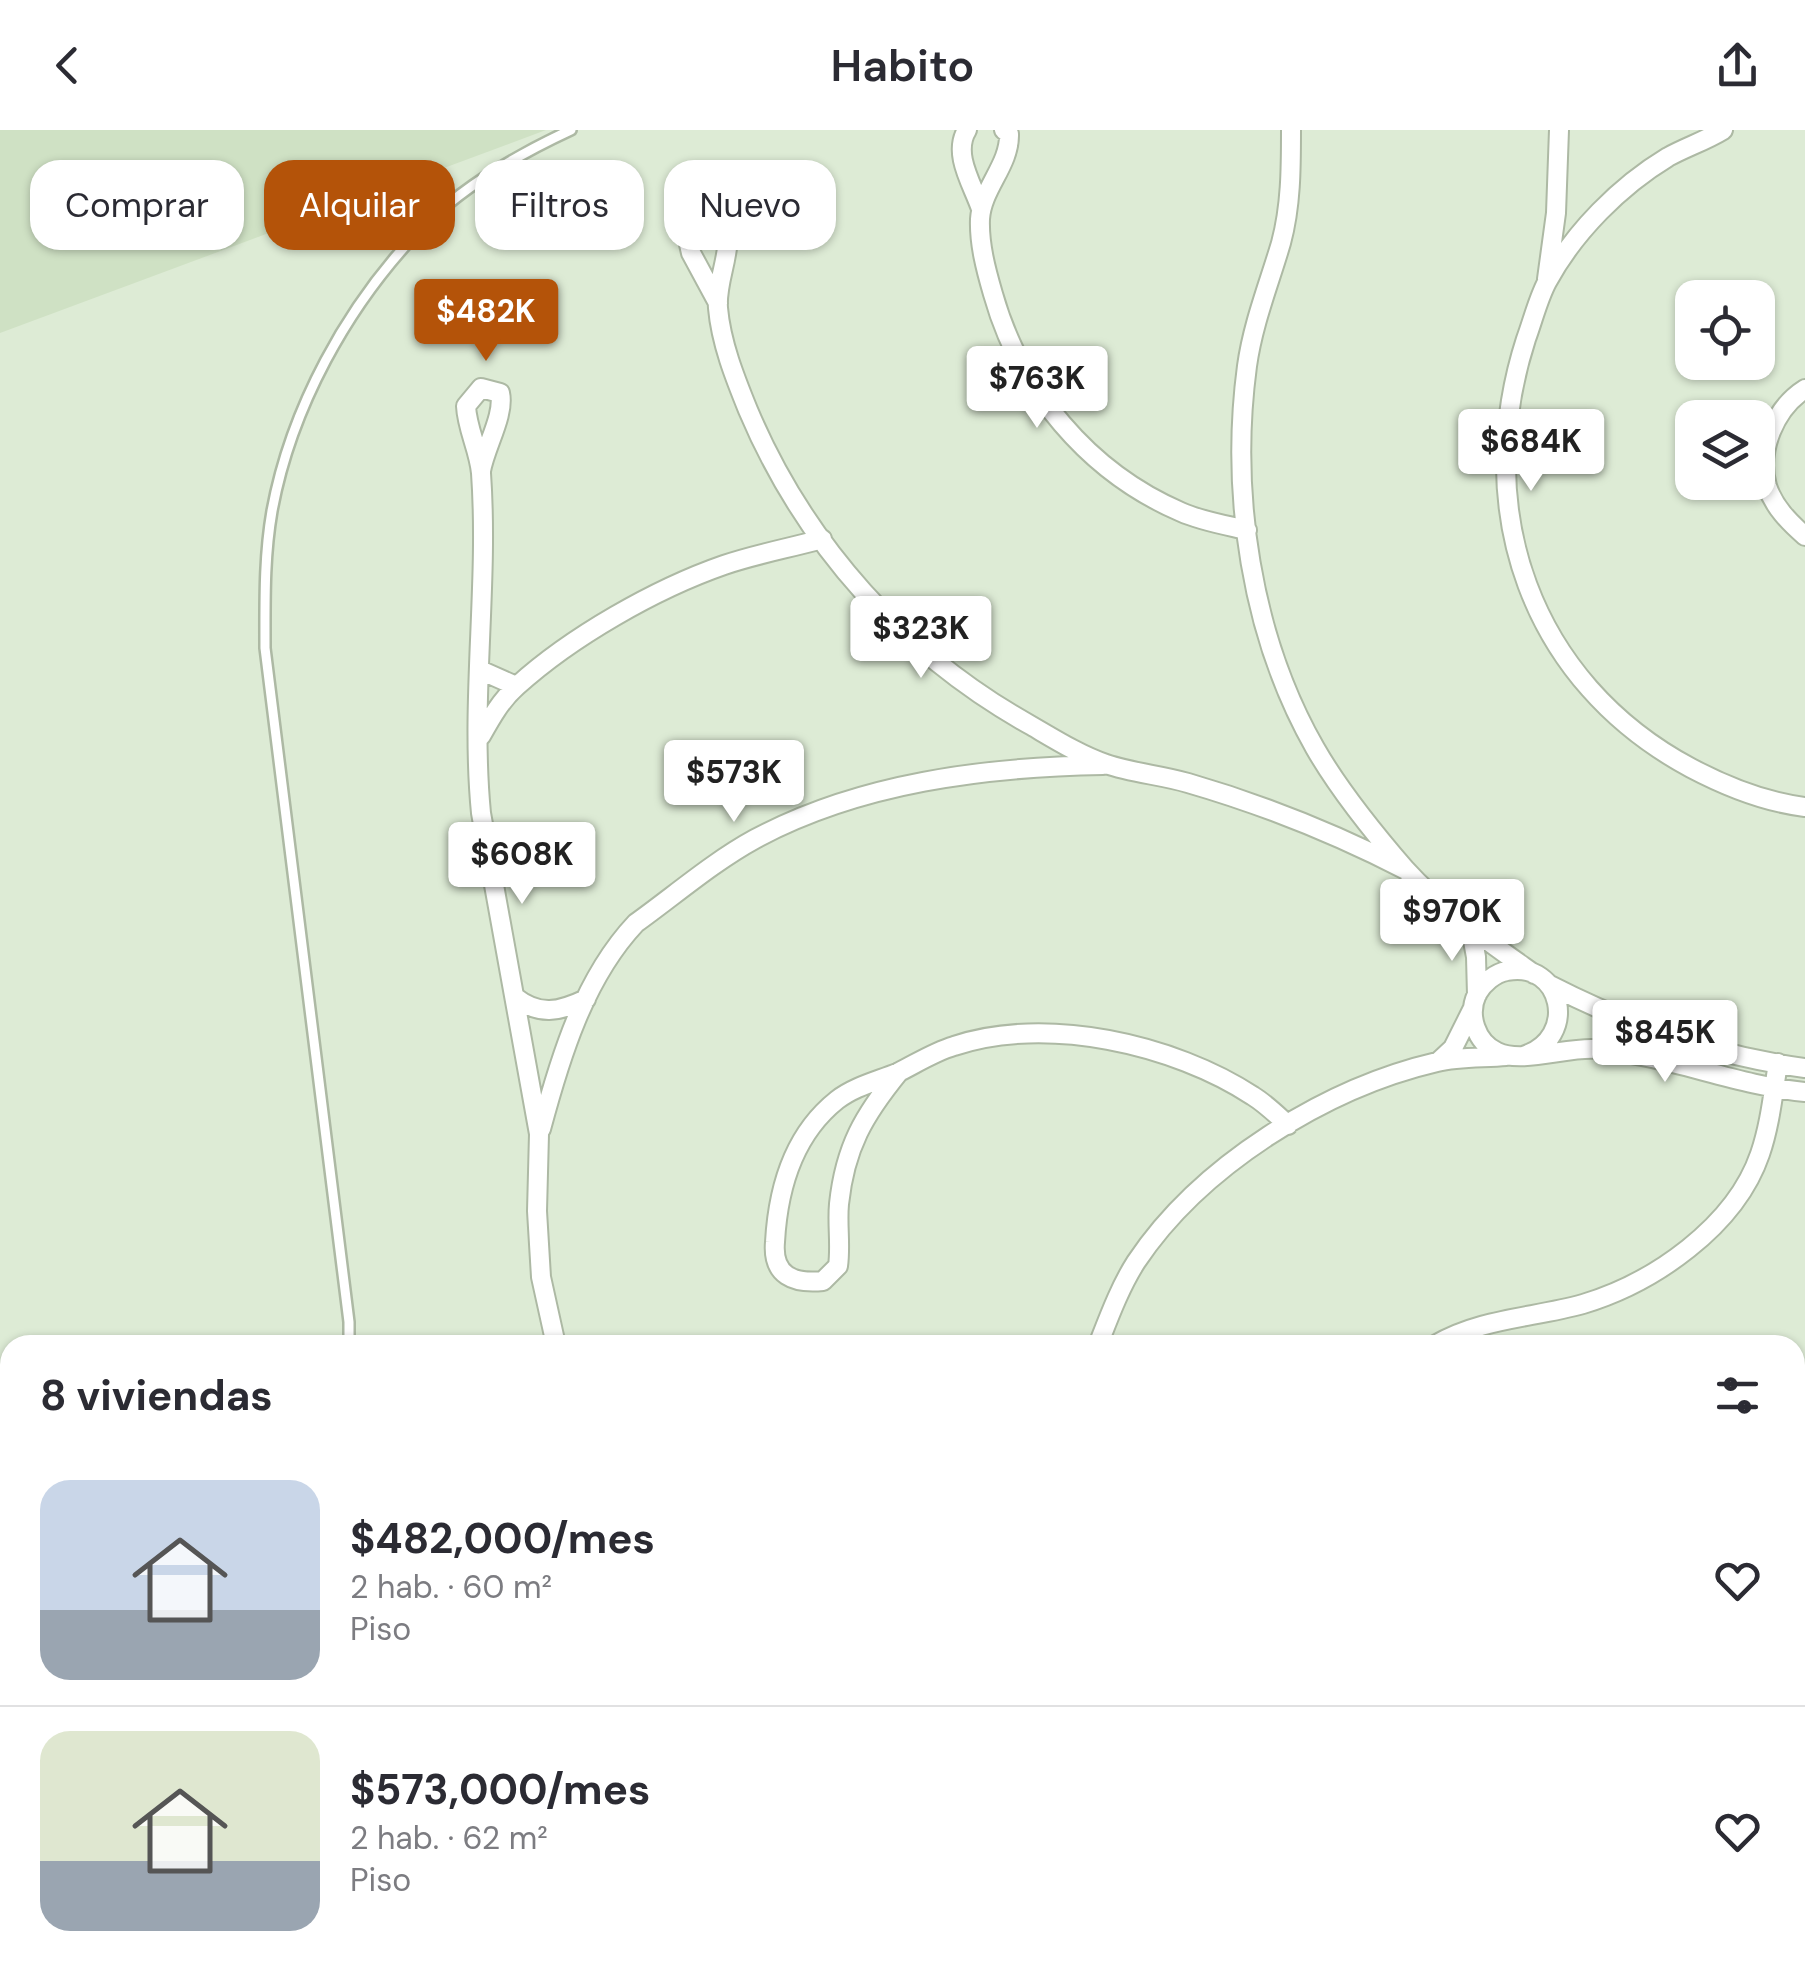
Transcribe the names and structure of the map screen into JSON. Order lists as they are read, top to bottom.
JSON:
{
  "page": {
    "header": "Habito",
    "chip": [
      "Comprar",
      "Alquilar",
      "Filtros",
      "Nuevo"
    ],
    "price": [
      "$482K",
      "$763K",
      "$684K",
      "$323K",
      "$573K",
      "$608K",
      "$970K",
      "$845K"
    ],
    "heading": "8 viviendas",
    "list": [
      {
        "name": "$482,000/mes",
        "note": "2 hab. · 60 m² · Piso"
      },
      {
        "name": "$573,000/mes",
        "note": "2 hab. · 62 m² · Piso"
      }
    ]
  }
}
